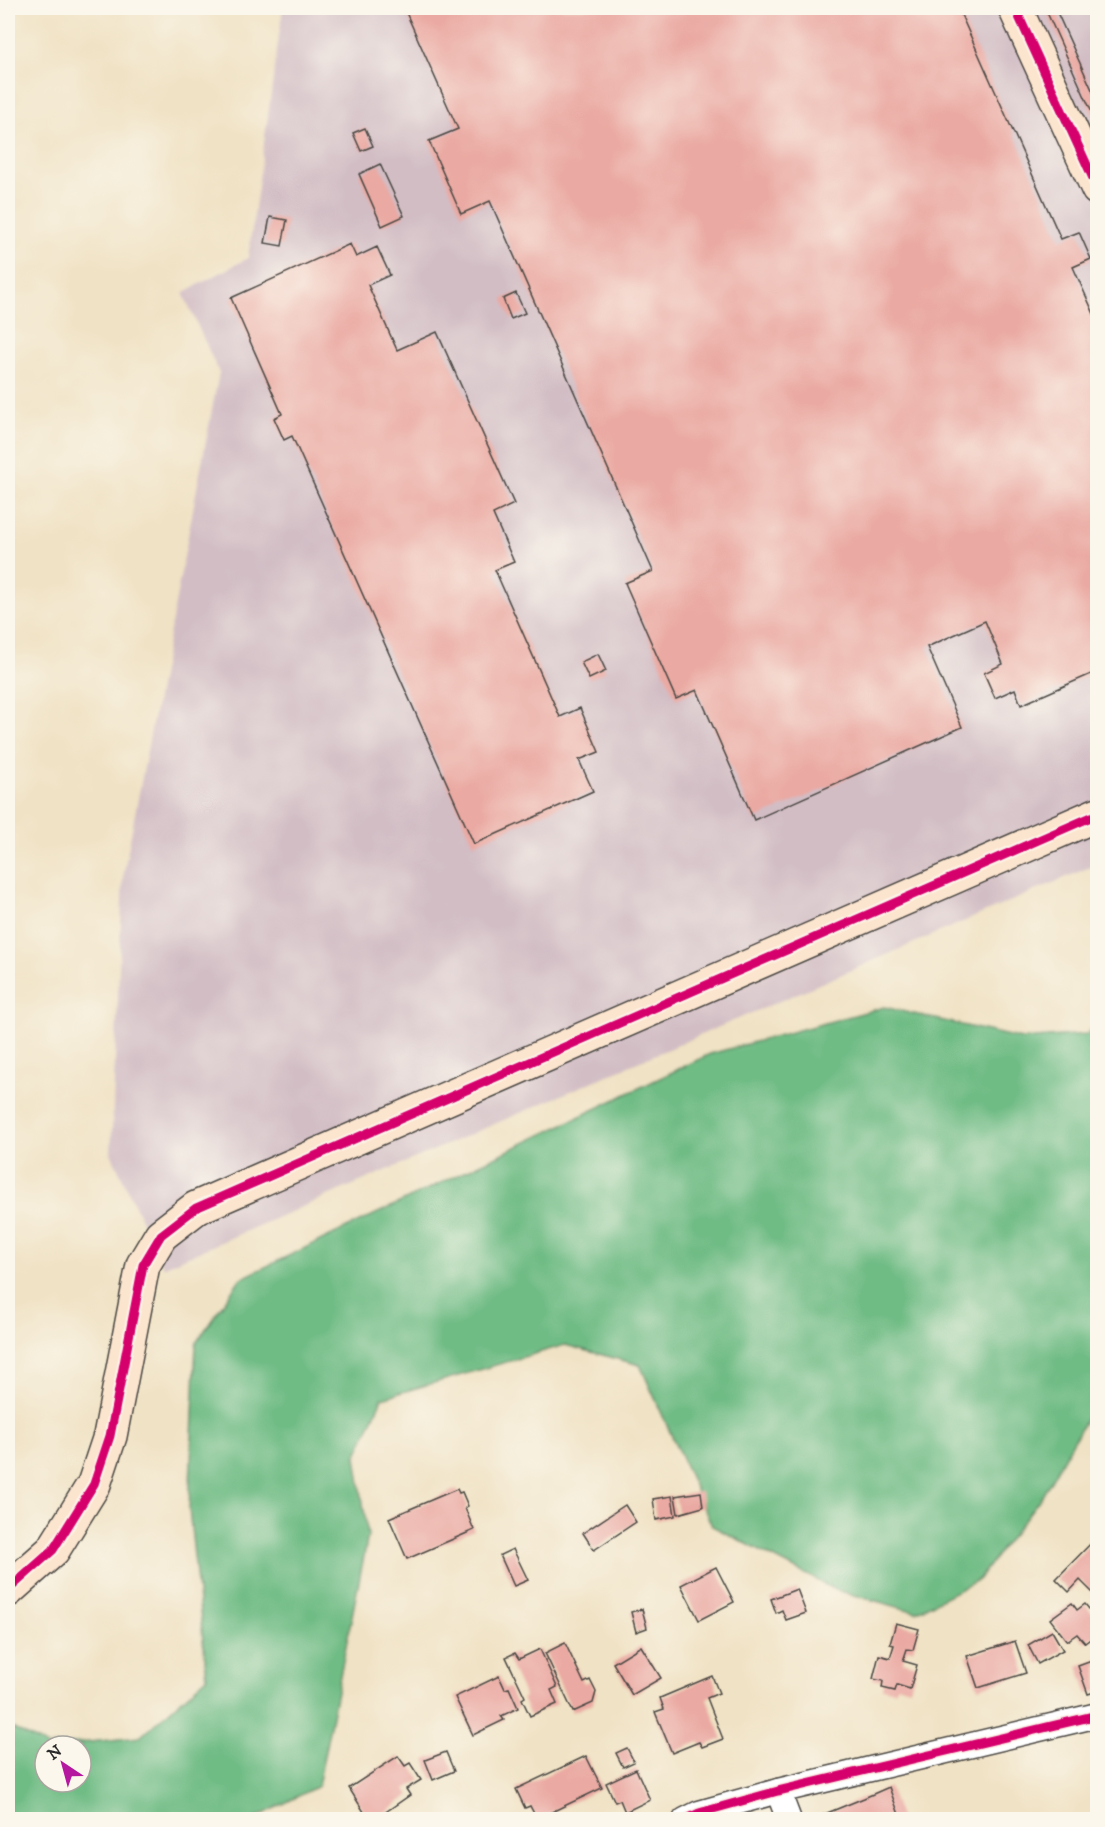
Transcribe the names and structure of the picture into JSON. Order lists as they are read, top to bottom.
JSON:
{
  "north": "top left"
}
